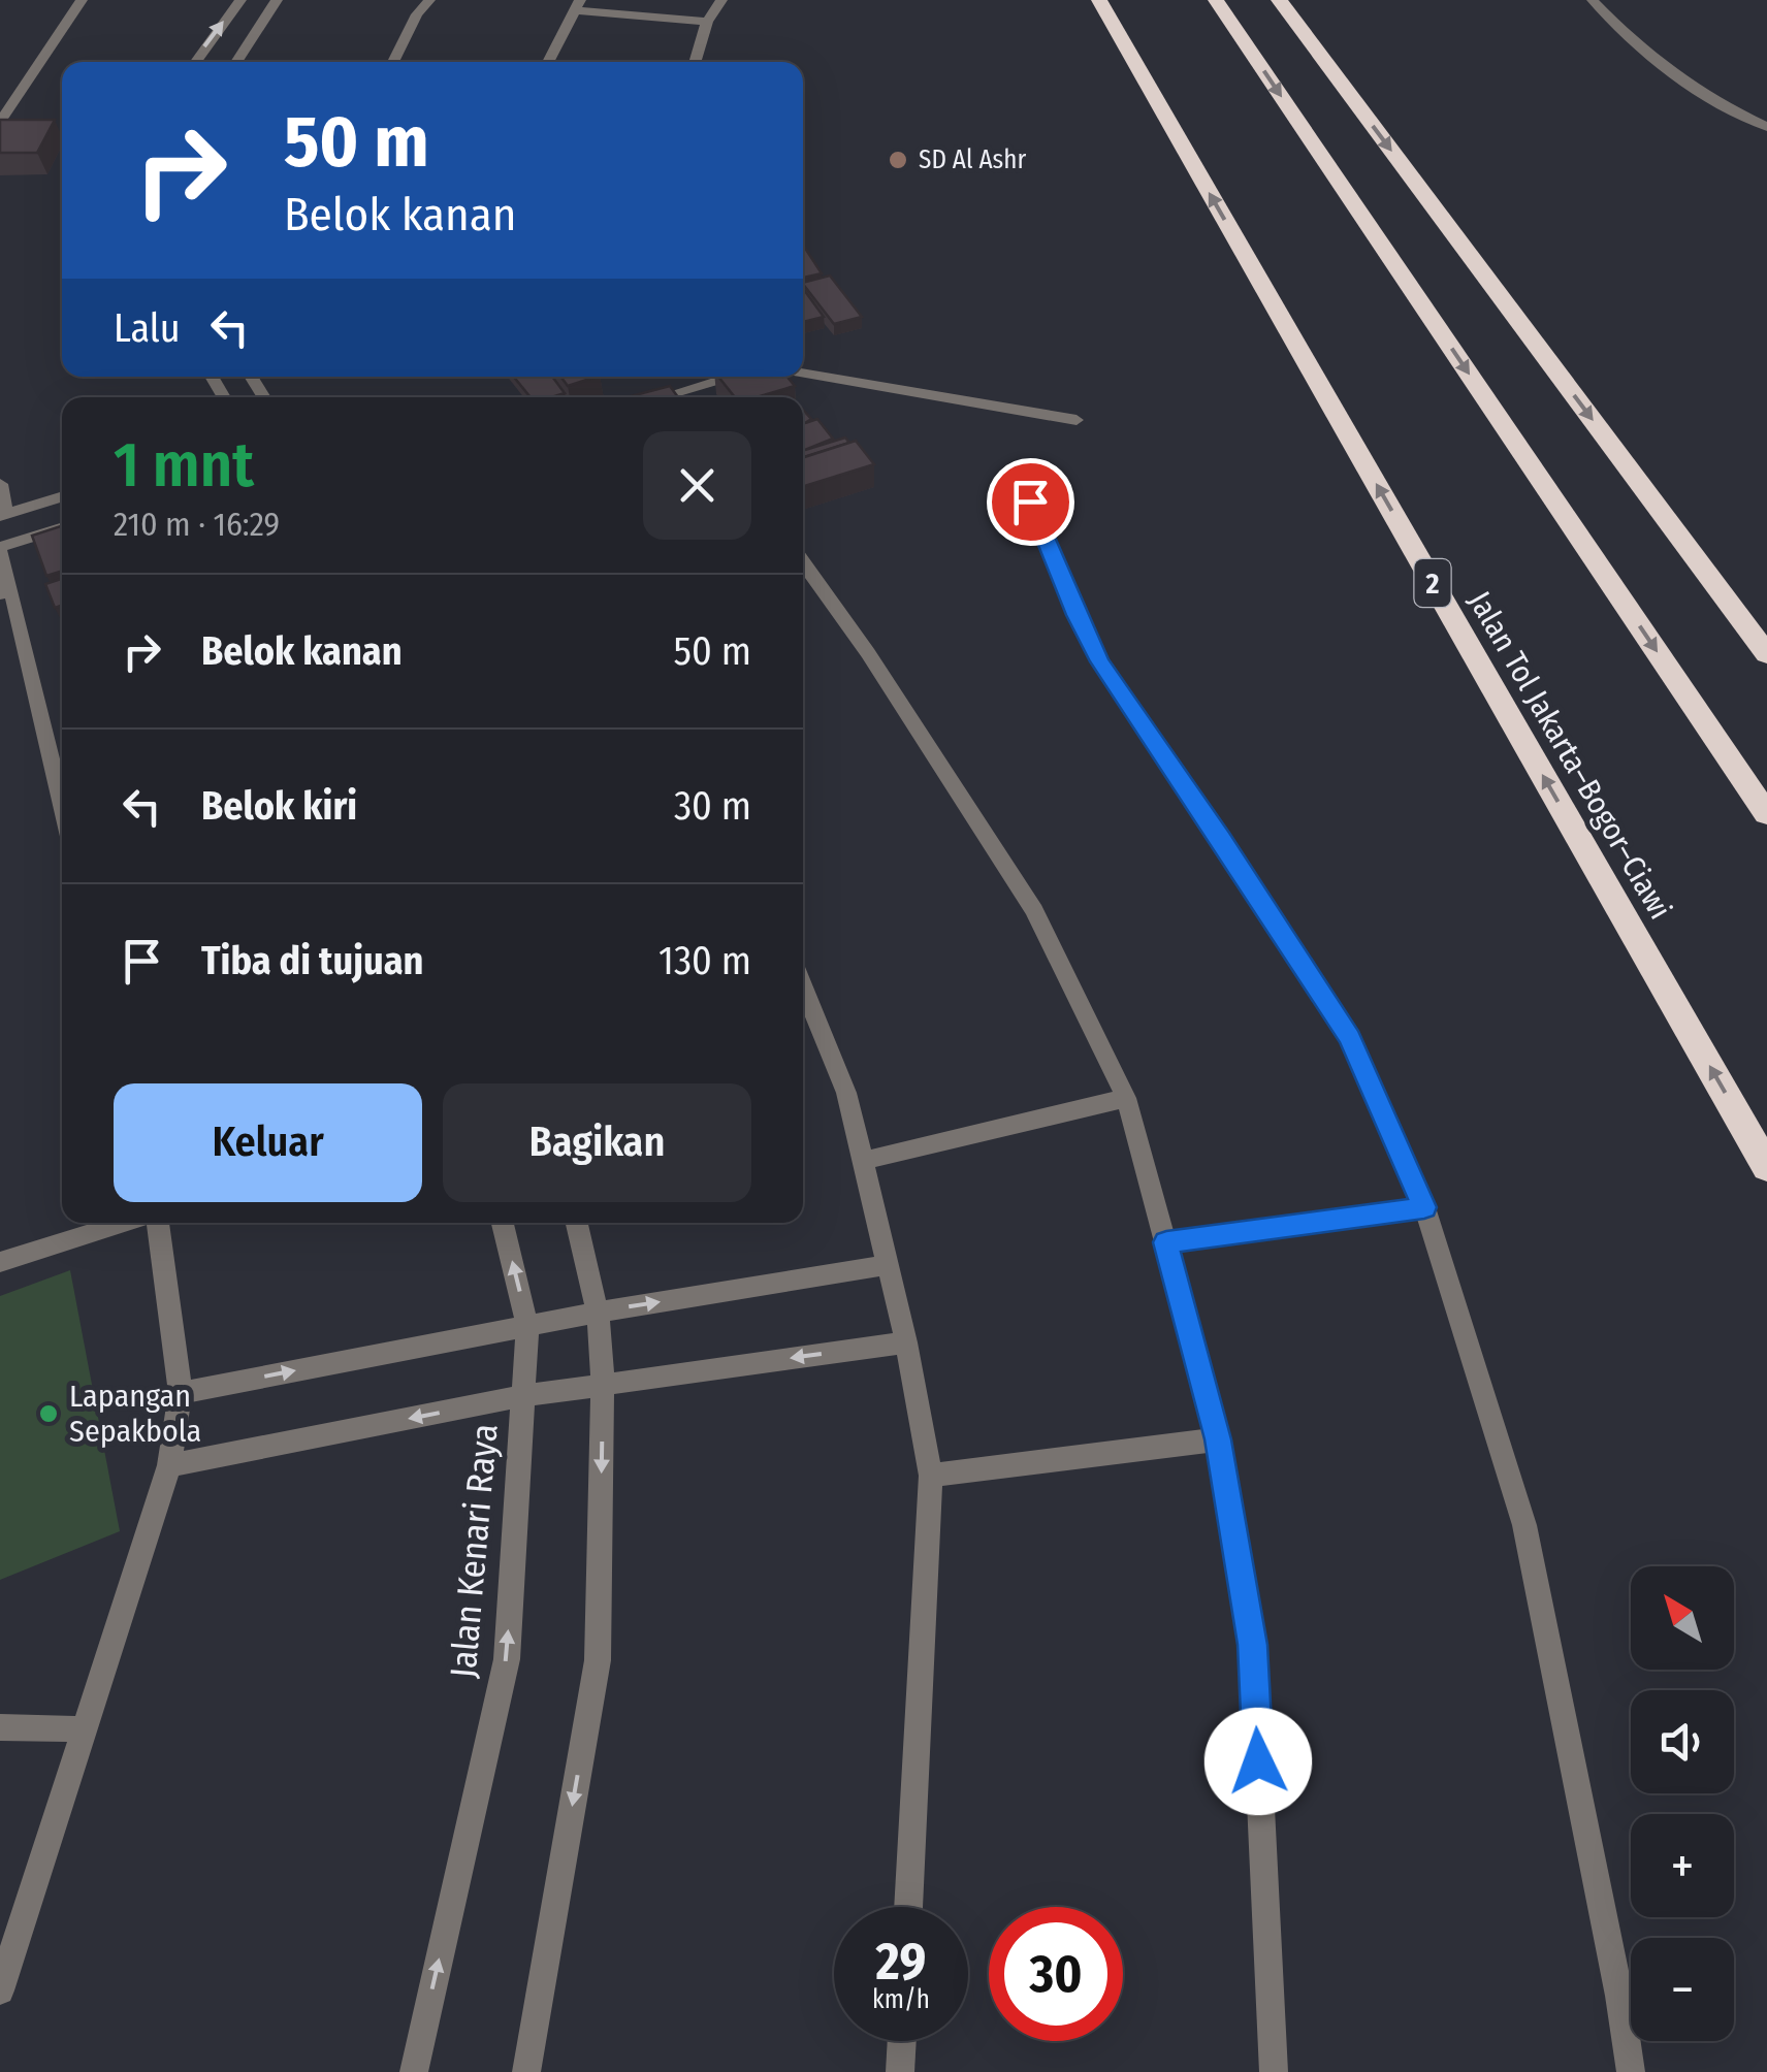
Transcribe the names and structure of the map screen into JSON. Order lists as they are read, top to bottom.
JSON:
{
  "streets": {
    "highway": ["2", "Jalan Tol Jakarta–Bogor–Ciawi"],
    "street": ["Jalan Kenari Raya"]
  },
  "places": ["SD Al Ashr", "Lapangan Sepakbola"],
  "north": "top left",
  "page": {
    "turn": ["50 m", "Belok kanan"],
    "then": "Lalu",
    "heading": ["1 mnt", "210 m · 16:29"],
    "list": [
      {
        "name": "Belok kanan",
        "value": "50 m"
      },
      {
        "name": "Belok kiri",
        "value": "30 m"
      },
      {
        "name": "Tiba di tujuan",
        "value": "130 m"
      }
    ],
    "buttons": ["Keluar", "Bagikan"],
    "map_buttons": ["+", "−"],
    "speed": "29 km/h",
    "limit": "30"
  }
}
